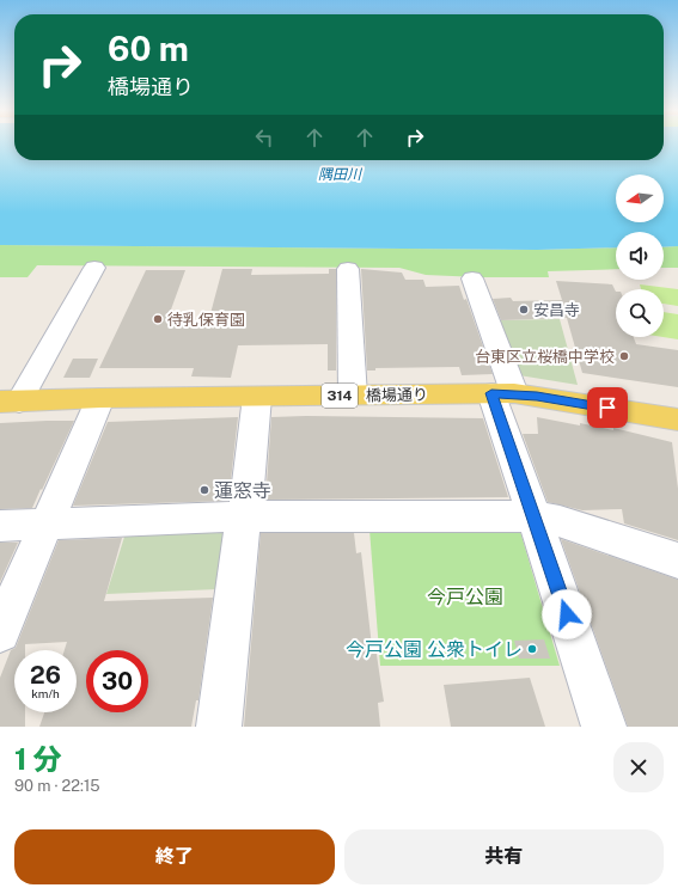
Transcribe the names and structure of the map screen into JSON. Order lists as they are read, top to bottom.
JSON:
{
  "streets": {
    "main road": ["橋場通り", "314"]
  },
  "water": ["隅田川"],
  "parks": ["今戸公園"],
  "places": [
    "安昌寺",
    "待乳保育園",
    "台東区立桜橋中学校",
    "蓮窓寺",
    "今戸公園 公衆トイレ"
  ],
  "north": "left",
  "page": {
    "turn": ["60 m", "橋場通り"],
    "speed": "26 km/h",
    "limit": "30",
    "heading": ["1 分", "90 m · 22:15"],
    "buttons": ["終了", "共有"]
  }
}
